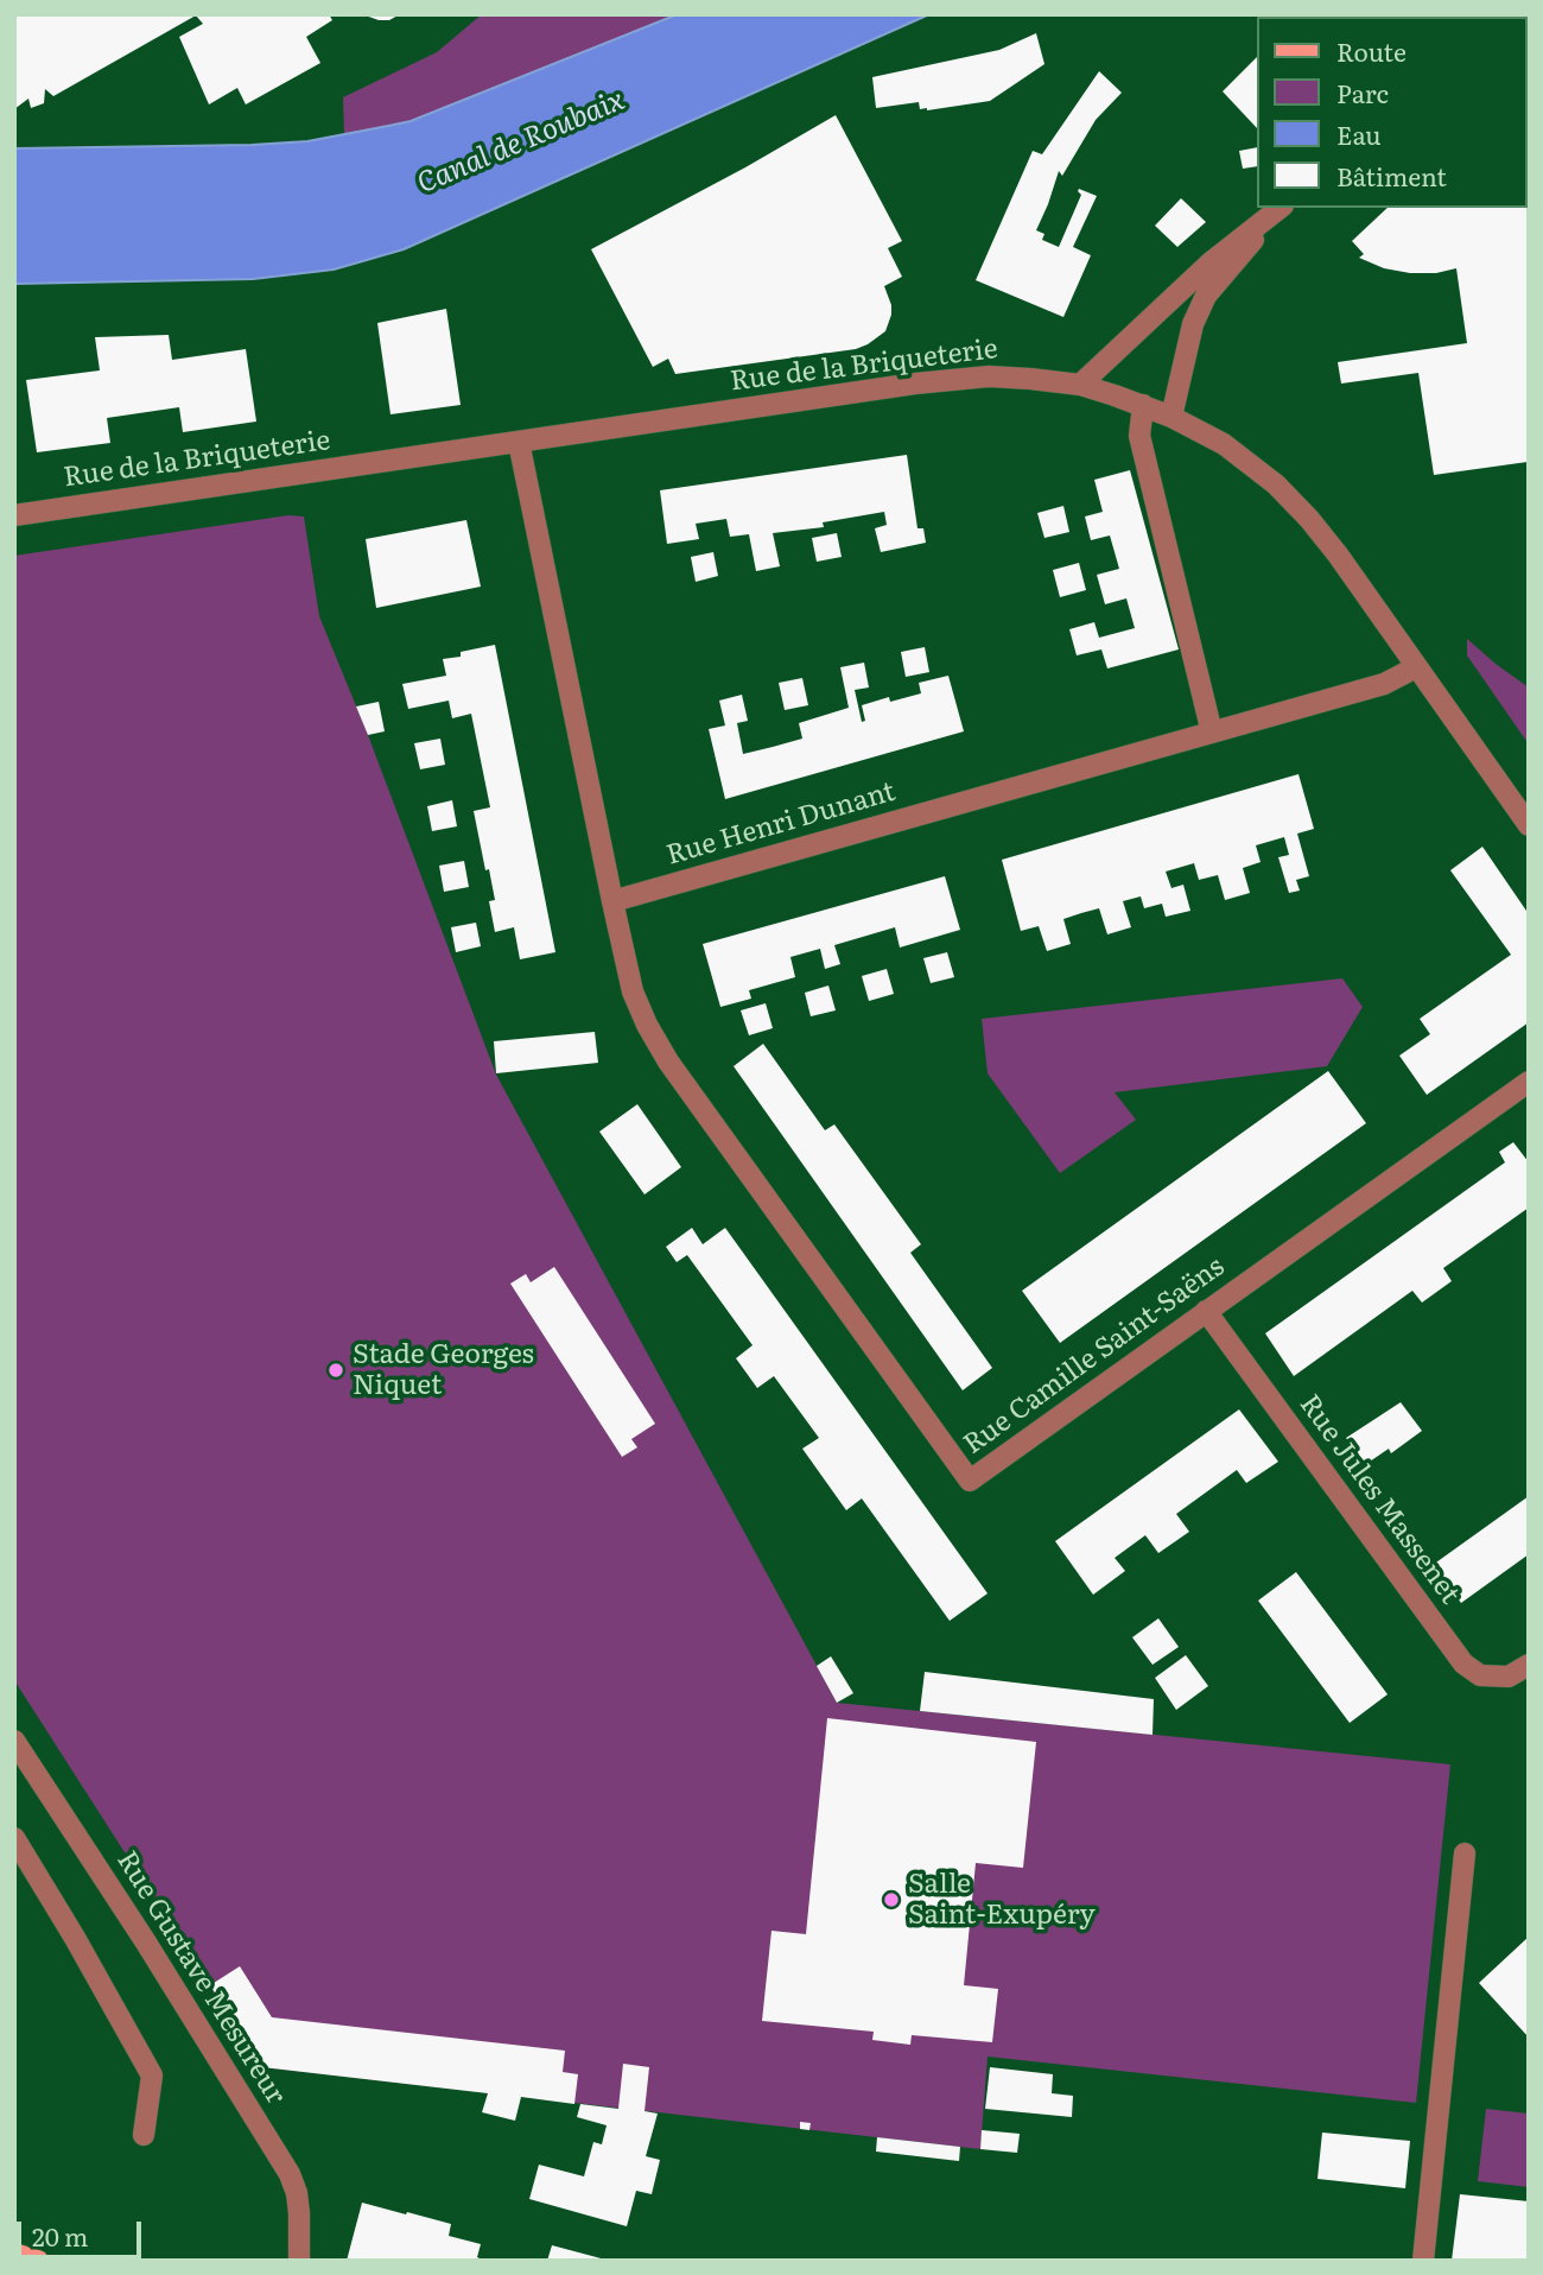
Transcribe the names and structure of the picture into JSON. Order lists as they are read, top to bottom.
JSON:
{
  "streets": {
    "street": [
      "Rue de la Briqueterie",
      "Rue Henri Dunant",
      "Rue Camille Saint-Saëns",
      "Rue Jules Massenet",
      "Rue Gustave Mesureur"
    ]
  },
  "crossings": [
    ["Rue de la Briqueterie", "Rue Henri Dunant"],
    ["Rue Henri Dunant", "Rue Camille Saint-Saëns"],
    ["Rue Camille Saint-Saëns", "Rue Jules Massenet"]
  ],
  "water": ["Canal de Roubaix"],
  "places": ["Stade Georges Niquet", "Salle Saint-Exupéry"],
  "legend": [
    "Route",
    "Parc",
    "Eau",
    "Bâtiment"
  ],
  "scale_bar": "20 m"
}
